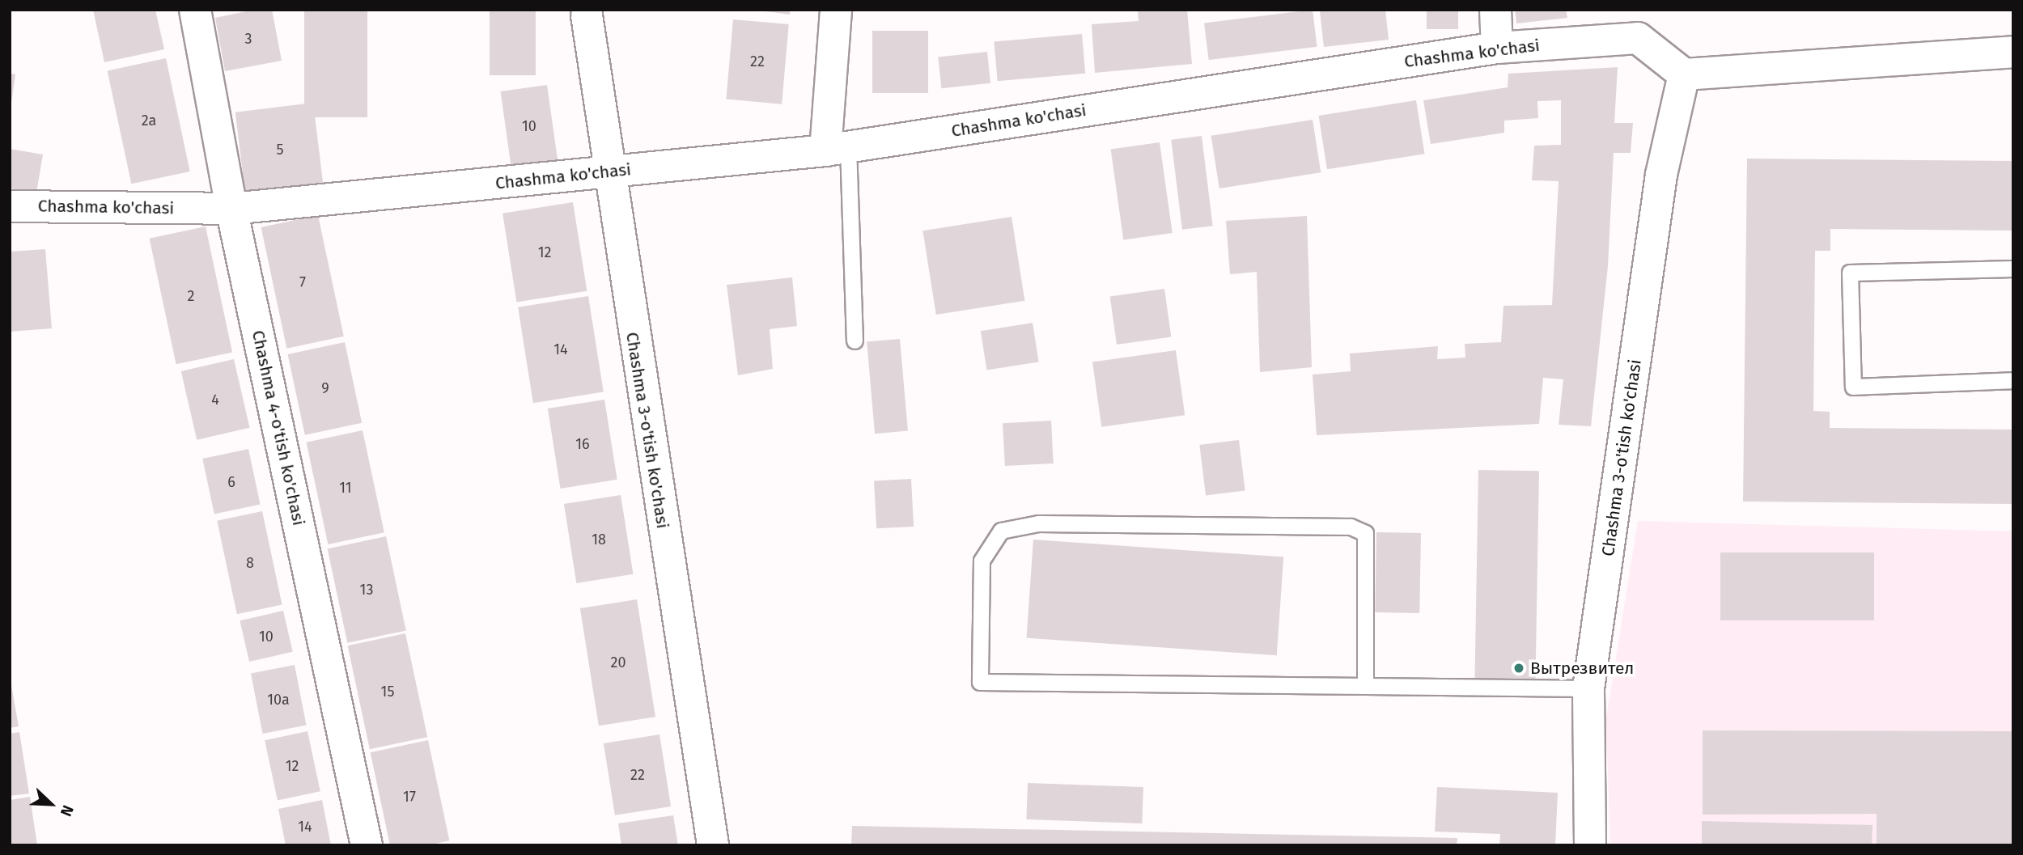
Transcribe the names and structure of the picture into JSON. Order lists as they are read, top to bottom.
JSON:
{
  "streets": {
    "street": ["Chashma ko'chasi", "Chashma 4-o'tish ko'chasi", "Chashma 3-o'tish ko'chasi"]
  },
  "crossings": [
    ["Chashma ko'chasi", "Chashma 4-o'tish ko'chasi"],
    ["Chashma ko'chasi", "Chashma 3-o'tish ko'chasi"]
  ],
  "places": ["Вытрезвител"],
  "house_numbers": [
    "3",
    "22",
    "2a",
    "10",
    "5",
    "12",
    "7",
    "2",
    "14",
    "9",
    "4",
    "16",
    "6",
    "11",
    "18",
    "8",
    "13",
    "10",
    "20",
    "15",
    "10a",
    "12",
    "22",
    "17",
    "14"
  ],
  "north": "bottom right"
}
